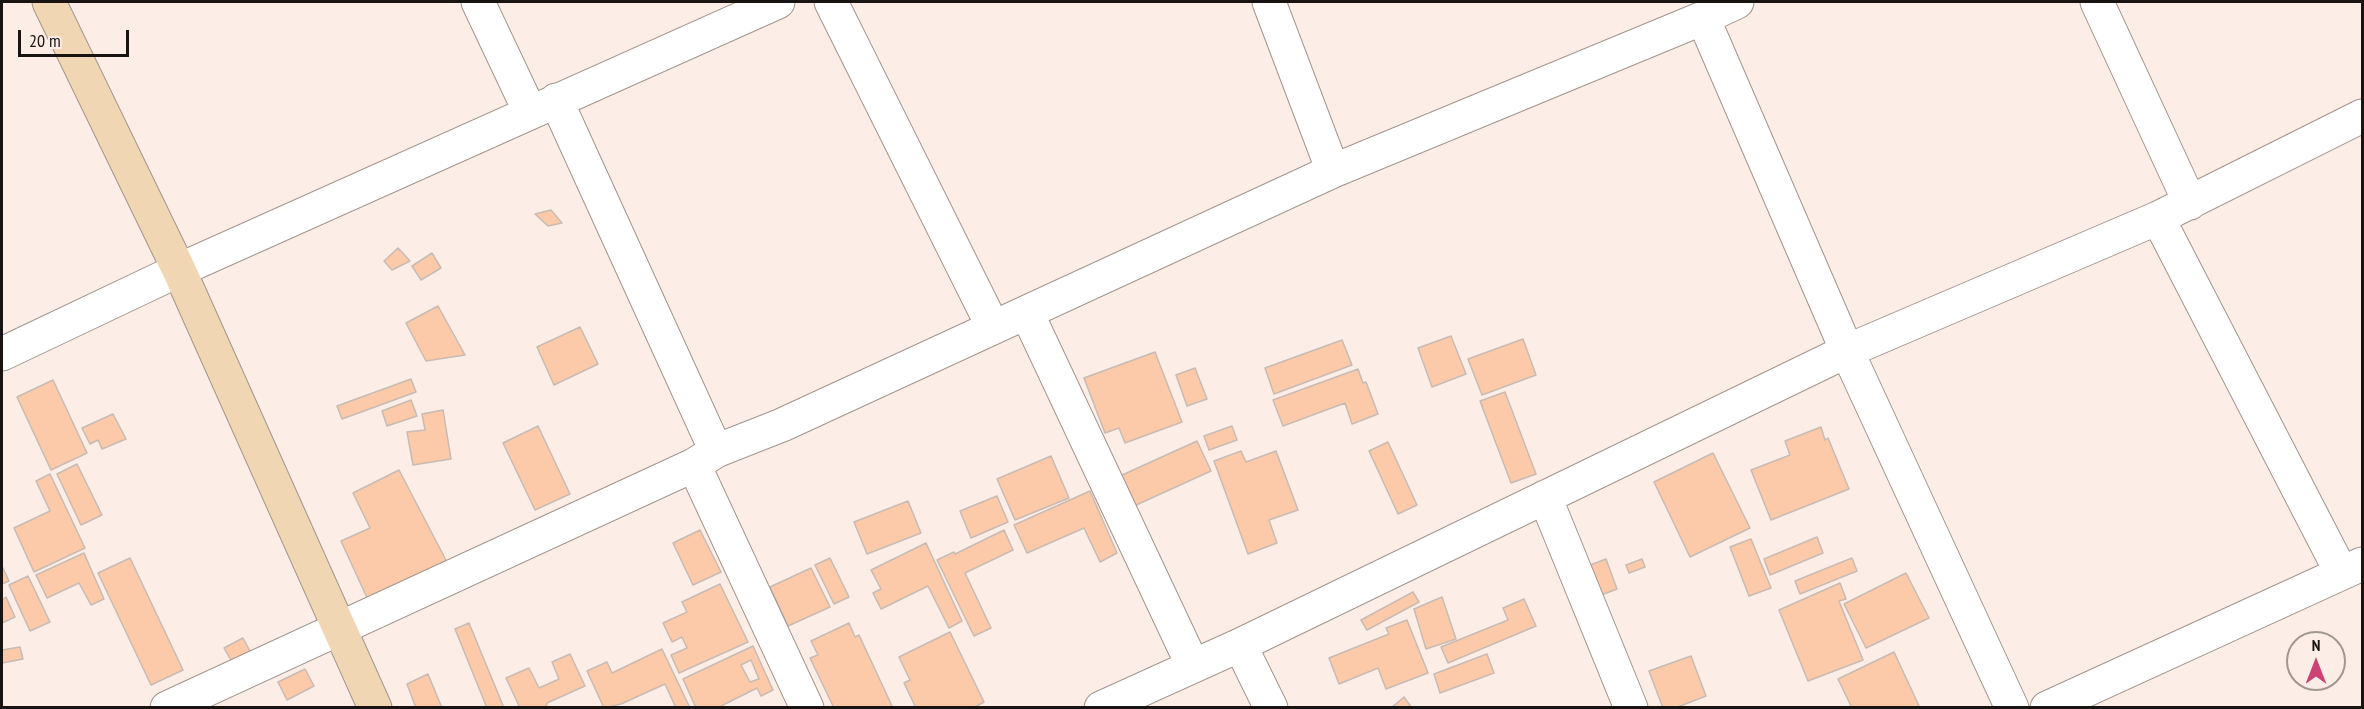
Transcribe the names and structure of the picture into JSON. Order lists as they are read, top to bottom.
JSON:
{
  "scale_bar": "20 m",
  "north": "top"
}
